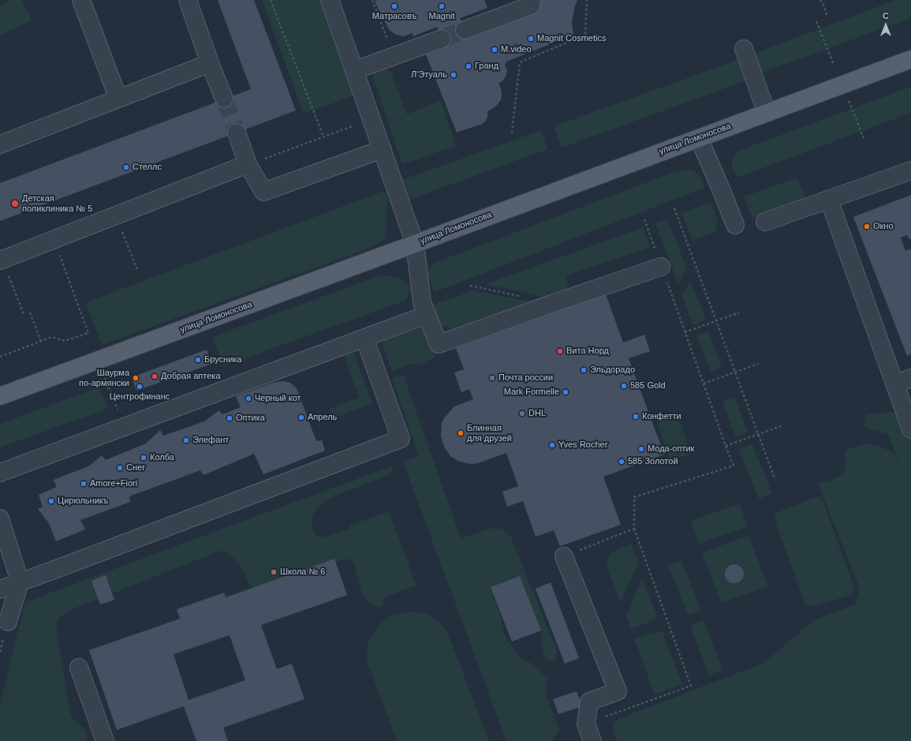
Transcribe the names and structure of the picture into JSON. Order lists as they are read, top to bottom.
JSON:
{
  "streets": {
    "main road": ["улица Ломоносова"]
  },
  "places": [
    "Матрасовъ",
    "Magnit",
    "Magnit Cosmetics",
    "M.video",
    "Гранд",
    "Л'Этуаль",
    "Стеллс",
    "Детская поликлиника № 5",
    "Окно",
    "Вита Норд",
    "Брусника",
    "Эльдорадо",
    "Добрая аптека",
    "Шаурма по-армянски",
    "Почта россии",
    "585 Gold",
    "Центрофинанс",
    "Mark Formelle",
    "Черный кот",
    "DHL",
    "Конфетти",
    "Апрель",
    "Оптика",
    "Блинная для друзей",
    "Элефант",
    "Yves Rocher",
    "Мода-оптик",
    "Колба",
    "585 Золотой",
    "Снег",
    "Amore+Fiori",
    "Цирюльникъ",
    "Школа № 6"
  ],
  "north": "top"
}
